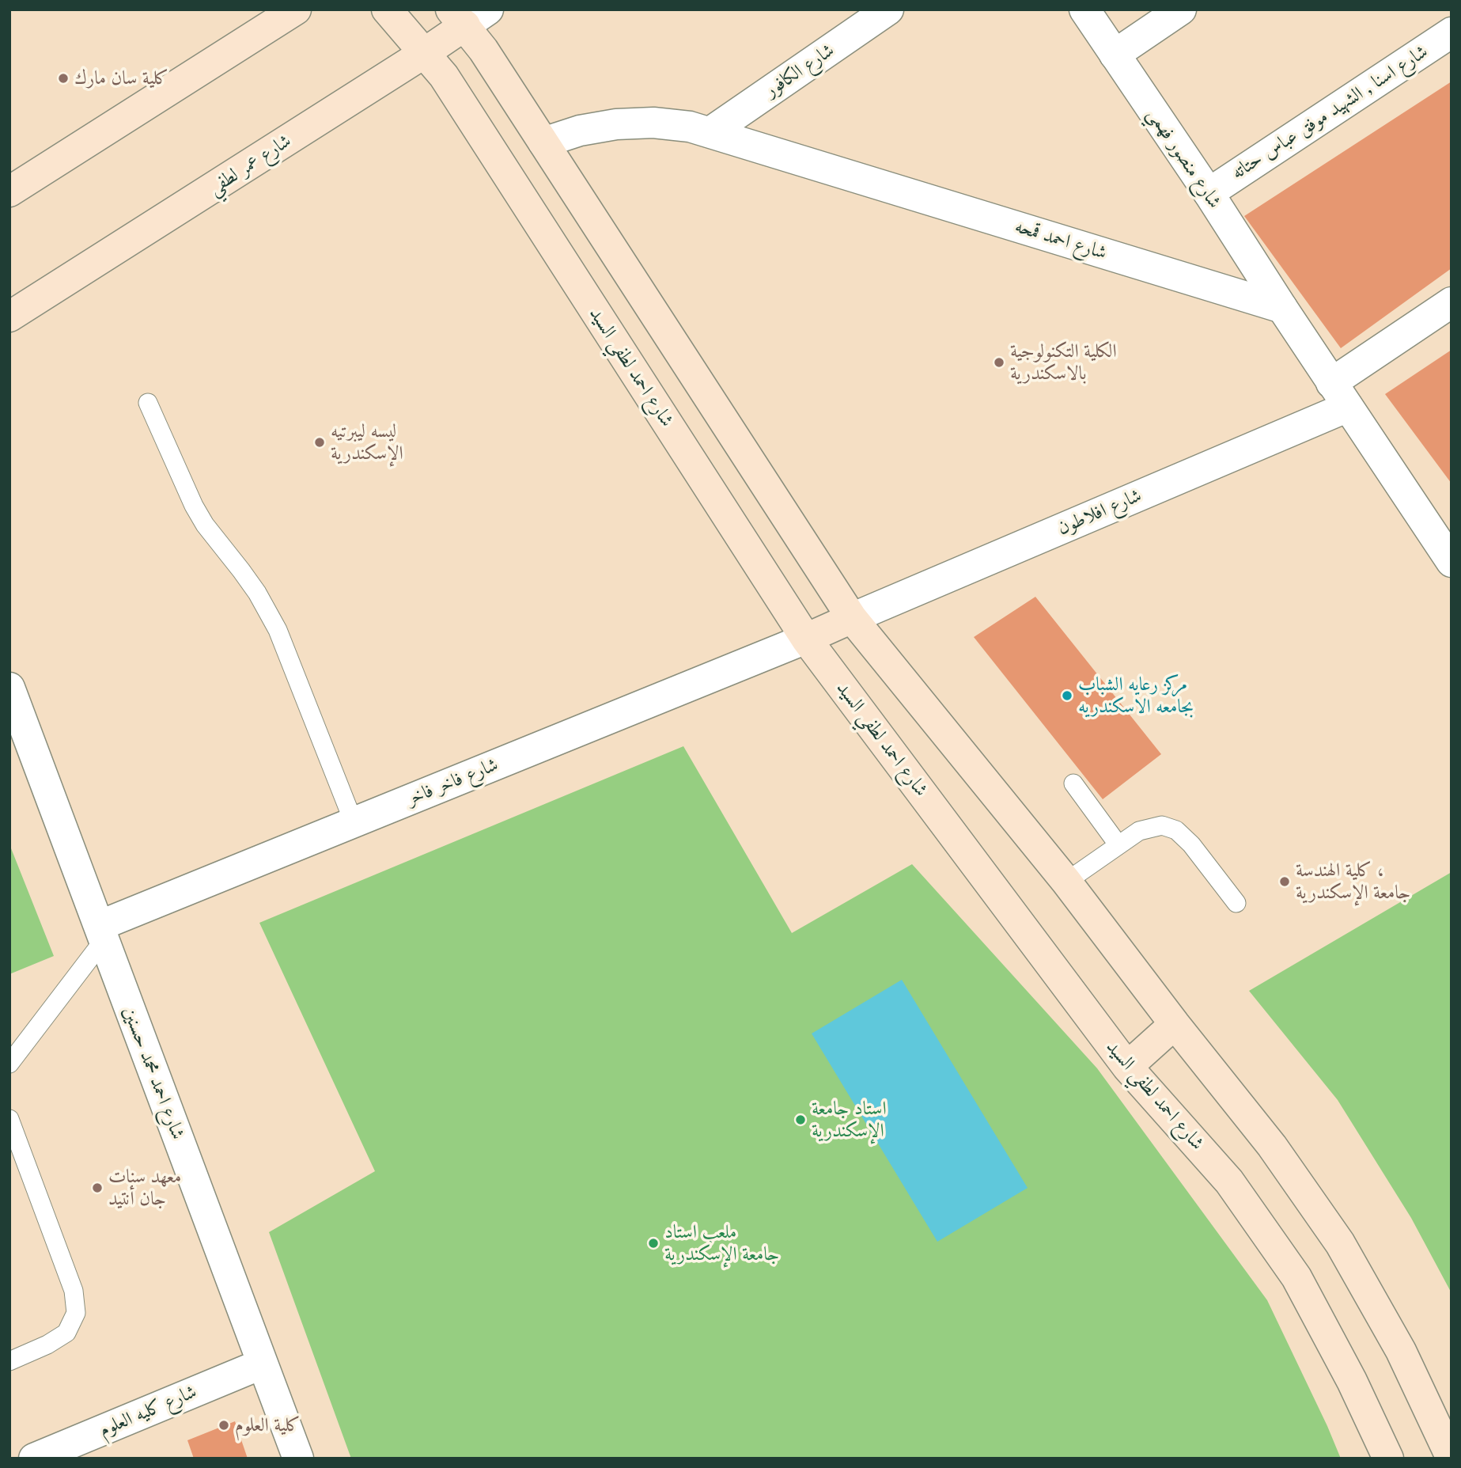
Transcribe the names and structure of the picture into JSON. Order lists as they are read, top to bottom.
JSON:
{
  "streets": {
    "main road": ["شارع عمر لطفي", "شارع احمد لطفي السيد"],
    "street": [
      "شارع الكافور",
      "شارع اسنا , الشهيد موفق عباس حتاته",
      "شارع منصور فهمي",
      "شارع احمد قمحه",
      "شارع افلاطون",
      "شارع فاخر فاخر",
      "شارع احمد محمد حسنين",
      "شارع كليه العلوم"
    ]
  },
  "crossings": [
    ["شارع الكافور", "شارع احمد قمحه"],
    ["شارع اسنا , الشهيد موفق عباس حتاته", "شارع منصور فهمي"],
    ["شارع منصور فهمي", "شارع احمد قمحه"],
    ["شارع عمر لطفي", "شارع احمد لطفي السيد"],
    ["شارع احمد لطفي السيد", "شارع فاخر فاخر"],
    ["شارع فاخر فاخر", "شارع احمد محمد حسنين"],
    ["شارع احمد محمد حسنين", "شارع كليه العلوم"]
  ],
  "places": [
    "كلية سان مارك",
    "الكلية التكنولوجية بالاسكندرية",
    "ليسه ليبرتيه الإسكندرية",
    "مركز رعايه الشباب بجامعه الاسكندريه",
    "كلية الهندسة ، جامعة الإسكندرية",
    "استاد جامعة الإسكندرية",
    "معهد سنات جان أنتيد",
    "ملعب استاد جامعة الإسكندرية",
    "كلية العلوم"
  ]
}
